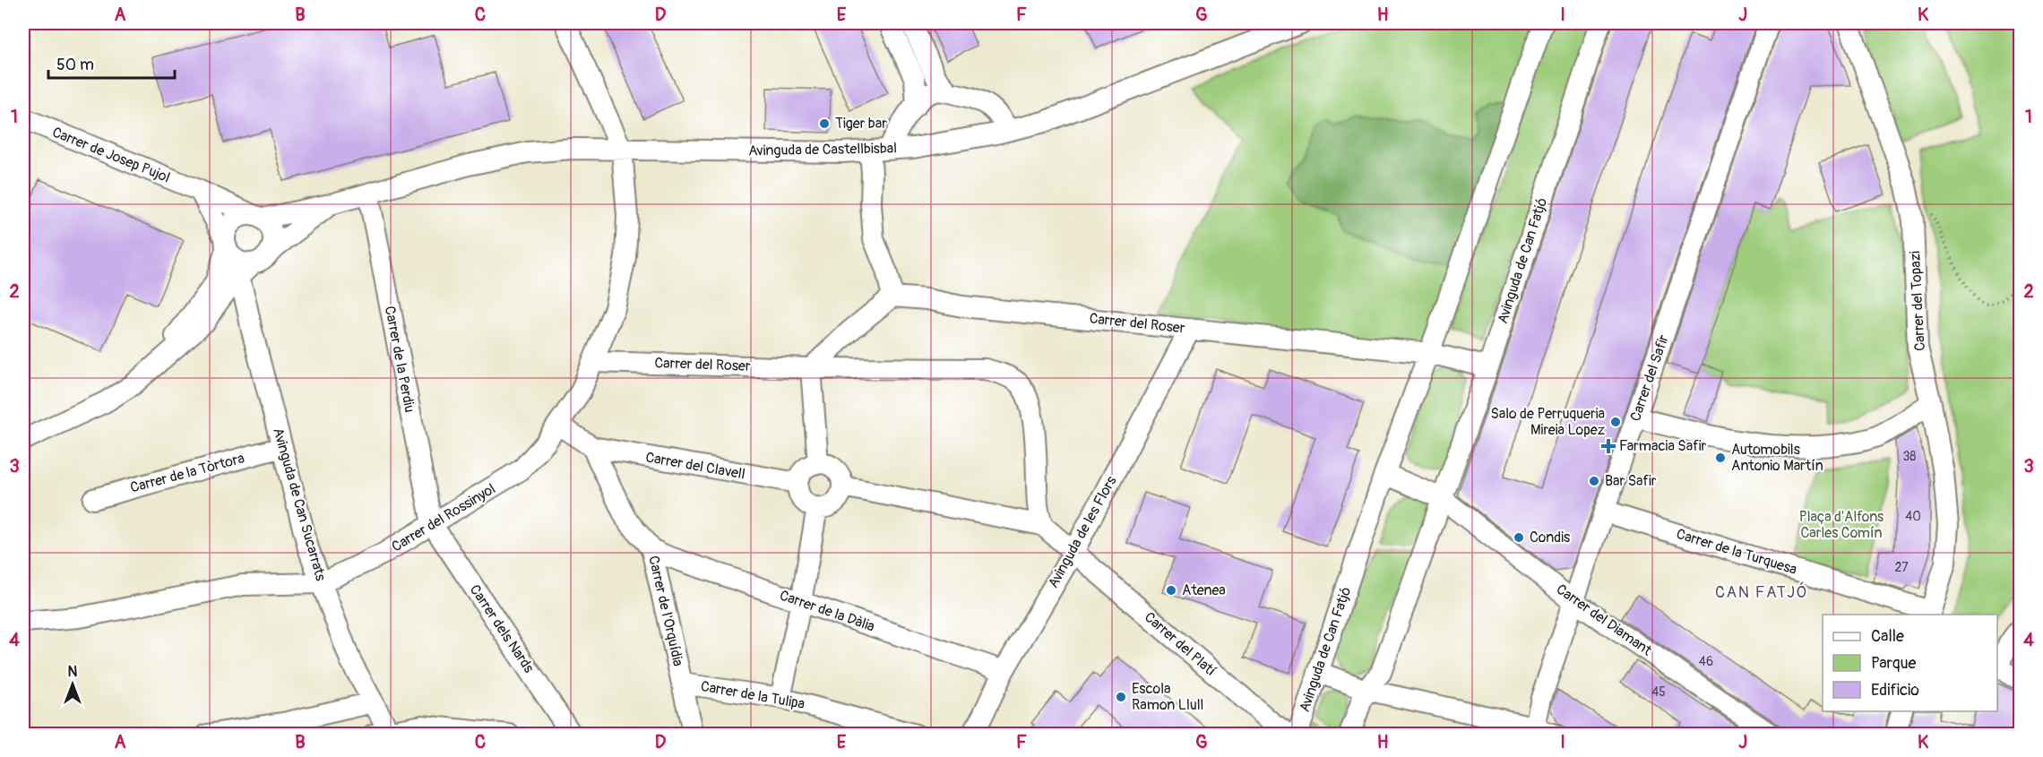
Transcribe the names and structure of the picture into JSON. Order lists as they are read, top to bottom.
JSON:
{
  "streets": {
    "street": [
      "Avinguda de Castellbisbal",
      "Carrer de Josep Pujol",
      "Avinguda de Can Fatjó",
      "Carrer del Topazi",
      "Carrer del Roser",
      "Carrer de la Perdiu",
      "Carrer del Safir",
      "Carrer del Clavell",
      "Carrer de la Tòrtora",
      "Avinguda de Can Sucarrats",
      "Carrer del Rossinyol",
      "Avinguda de les Flors",
      "Carrer de la Turquesa",
      "Carrer de l'Orquídia",
      "Carrer de la Dàlia",
      "Carrer del Diamant",
      "Carrer dels Nards",
      "Carrer del Platí",
      "Carrer de la Tulipa"
    ]
  },
  "crossings": [
    ["Avinguda de Castellbisbal", "Carrer de Josep Pujol"],
    ["Avinguda de Castellbisbal", "Carrer de la Perdiu"],
    ["Avinguda de Castellbisbal", "Avinguda de Can Sucarrats"],
    ["Avinguda de Castellbisbal", "Carrer del Rossinyol"],
    ["Avinguda de Can Fatjó", "Carrer del Roser"],
    ["Avinguda de Can Fatjó", "Carrer del Diamant"],
    ["Carrer del Topazi", "Carrer de la Turquesa"],
    ["Carrer del Roser", "Carrer del Rossinyol"],
    ["Carrer del Roser", "Avinguda de les Flors"],
    ["Carrer del Roser", "Carrer del Platí"],
    ["Carrer de la Perdiu", "Carrer del Rossinyol"],
    ["Carrer de la Perdiu", "Carrer dels Nards"],
    ["Carrer del Safir", "Carrer de la Turquesa"],
    ["Carrer del Safir", "Carrer del Diamant"],
    ["Carrer del Clavell", "Carrer de l'Orquídia"],
    ["Carrer de la Tòrtora", "Avinguda de Can Sucarrats"],
    ["Avinguda de Can Sucarrats", "Carrer del Rossinyol"],
    ["Carrer del Rossinyol", "Carrer dels Nards"],
    ["Avinguda de les Flors", "Carrer de la Dàlia"],
    ["Avinguda de les Flors", "Carrer del Platí"],
    ["Carrer de l'Orquídia", "Carrer de la Dàlia"],
    ["Carrer de l'Orquídia", "Carrer de la Tulipa"]
  ],
  "districts": ["CAN FATJÓ"],
  "parks": ["Plaça d'Alfons Carles Comín"],
  "places": {
    "other": [
      "Tiger bar",
      "Salo de Perruqueria Mireia Lopez",
      "Automobils Antonio Martín",
      "Bar Safir",
      "Condis",
      "Atenea",
      "Escola Ramon Llull"
    ],
    "health": ["Farmacia Safir"]
  },
  "house_numbers": [
    "38",
    "40",
    "27",
    "46",
    "45"
  ],
  "legend": ["Calle", "Parque", "Edificio"],
  "scale_bar": "50 m",
  "north": "top",
  "grid": {
    "columns": [
      "A",
      "B",
      "C",
      "D",
      "E",
      "F",
      "G",
      "H",
      "I",
      "J",
      "K"
    ],
    "rows": [
      "1",
      "2",
      "3",
      "4"
    ]
  }
}
